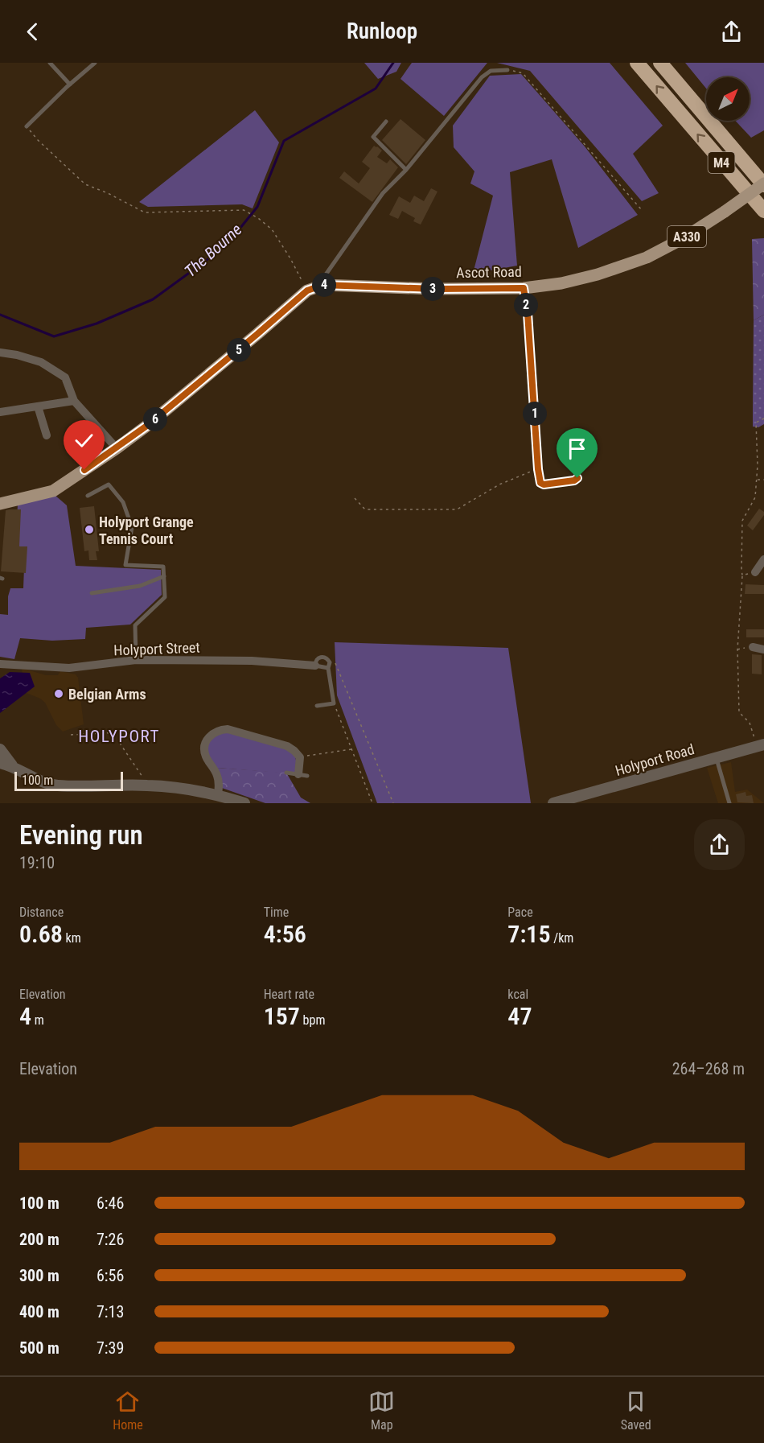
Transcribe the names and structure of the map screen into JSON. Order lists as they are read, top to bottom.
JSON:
{
  "streets": {
    "highway": ["M4"],
    "main road": ["A330", "Ascot Road"],
    "street": ["Holyport Street", "Holyport Road"]
  },
  "crossings": [
    ["M4", "Ascot Road"]
  ],
  "districts": ["HOLYPORT"],
  "water": ["The Bourne"],
  "places": ["Holyport Grange Tennis Court", "Belgian Arms"],
  "scale_bar": "100 m",
  "north": "top right",
  "page": {
    "header": "Runloop",
    "pins": [
      "4",
      "3",
      "2",
      "5",
      "1",
      "6"
    ],
    "scale": "100 m",
    "heading": ["Evening run", "19:10"],
    "stats": [
      ["Distance", "0.68 km"],
      ["Time", "4:56"],
      ["Pace", "7:15 /km"],
      ["Elevation", "4 m"],
      ["Heart rate", "157 bpm"],
      ["kcal", "47"]
    ],
    "chart": ["Elevation", "264–268 m"],
    "list": [
      {
        "name": "100 m",
        "note": "6:46"
      },
      {
        "name": "200 m",
        "note": "7:26"
      },
      {
        "name": "300 m",
        "note": "6:56"
      },
      {
        "name": "400 m",
        "note": "7:13"
      },
      {
        "name": "500 m",
        "note": "7:39"
      }
    ],
    "tabs": ["Home", "Map", "Saved"]
  }
}
